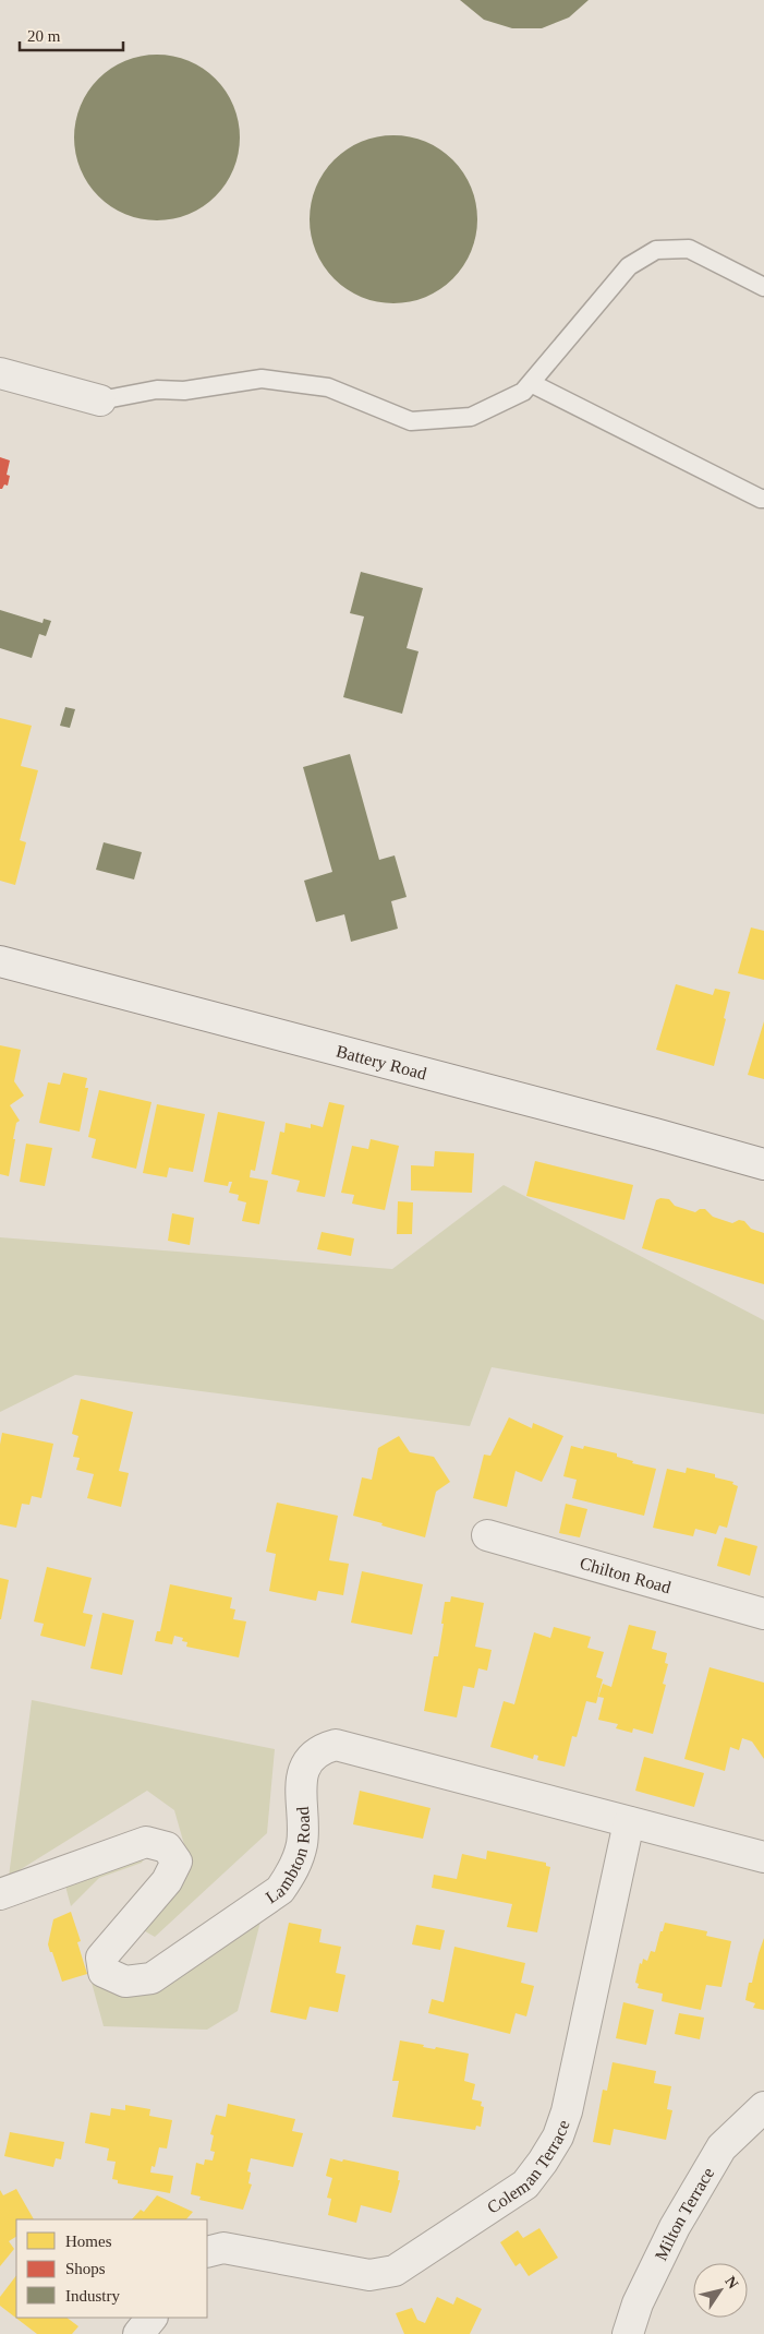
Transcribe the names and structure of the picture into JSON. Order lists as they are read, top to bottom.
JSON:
{
  "streets": {
    "street": [
      "Battery Road",
      "Chilton Road",
      "Lambton Road",
      "Coleman Terrace",
      "Milton Terrace"
    ]
  },
  "crossings": [
    ["Lambton Road", "Coleman Terrace"]
  ],
  "legend": ["Homes", "Shops", "Industry"],
  "scale_bar": "20 m",
  "north": "top right"
}
